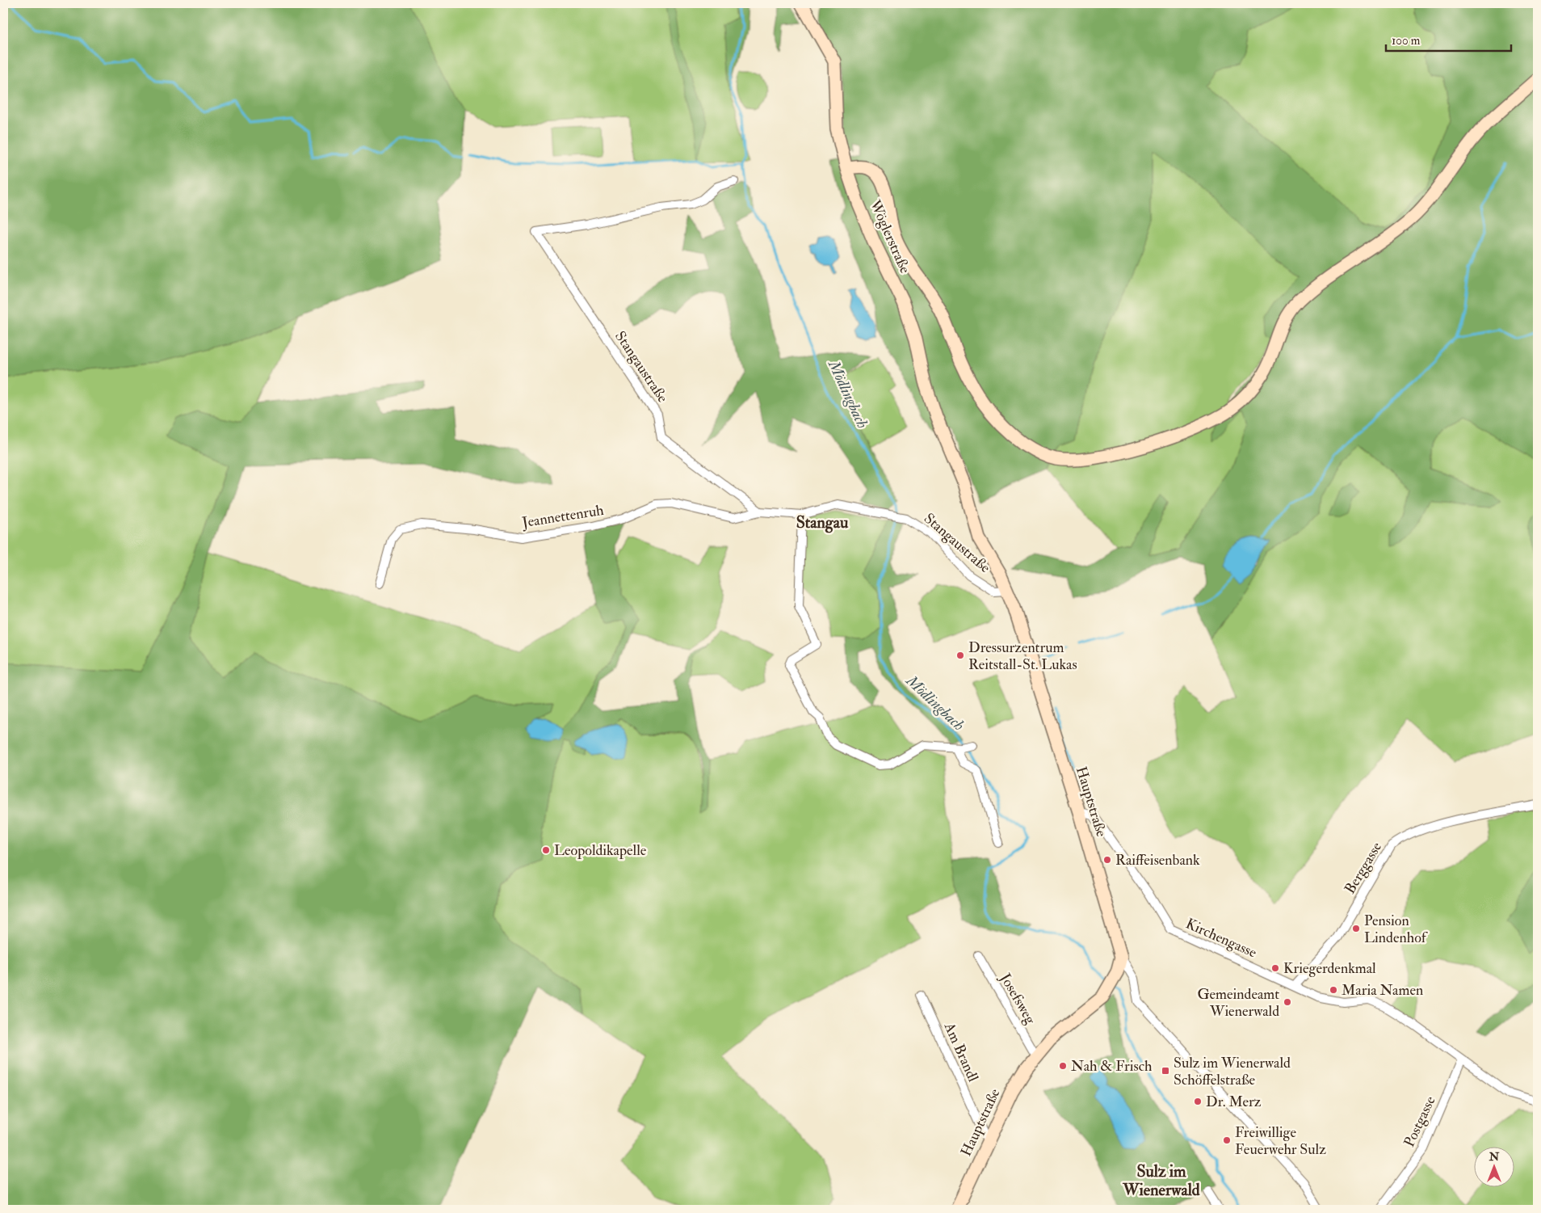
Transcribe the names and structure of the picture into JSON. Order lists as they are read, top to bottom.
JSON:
{
  "streets": {
    "main road": ["Wöglerstraße", "Hauptstraße"],
    "street": [
      "Stangaustraße",
      "Jeannettenruh",
      "Berggasse",
      "Kirchengasse",
      "Josefsweg",
      "Am Brandl",
      "Postgasse"
    ]
  },
  "crossings": [
    ["Wöglerstraße", "Hauptstraße"],
    ["Stangaustraße", "Jeannettenruh"],
    ["Stangaustraße", "Hauptstraße"],
    ["Hauptstraße", "Kirchengasse"],
    ["Hauptstraße", "Josefsweg"],
    ["Hauptstraße", "Am Brandl"],
    ["Berggasse", "Kirchengasse"],
    ["Kirchengasse", "Postgasse"]
  ],
  "districts": ["Stangau", "Sulz im Wienerwald"],
  "water": ["Mödlingbach"],
  "places": {
    "other": [
      "Dressurzentrum Reitstall-St. Lukas",
      "Leopoldikapelle",
      "Raiffeisenbank",
      "Pension Lindenhof",
      "Kriegerdenkmal",
      "Maria Namen",
      "Gemeindeamt Wienerwald",
      "Nah & Frisch",
      "Dr. Merz",
      "Freiwillige Feuerwehr Sulz"
    ],
    "transit": ["Sulz im Wienerwald Schöffelstraße"]
  },
  "scale_bar": "100 m",
  "north": "top"
}
